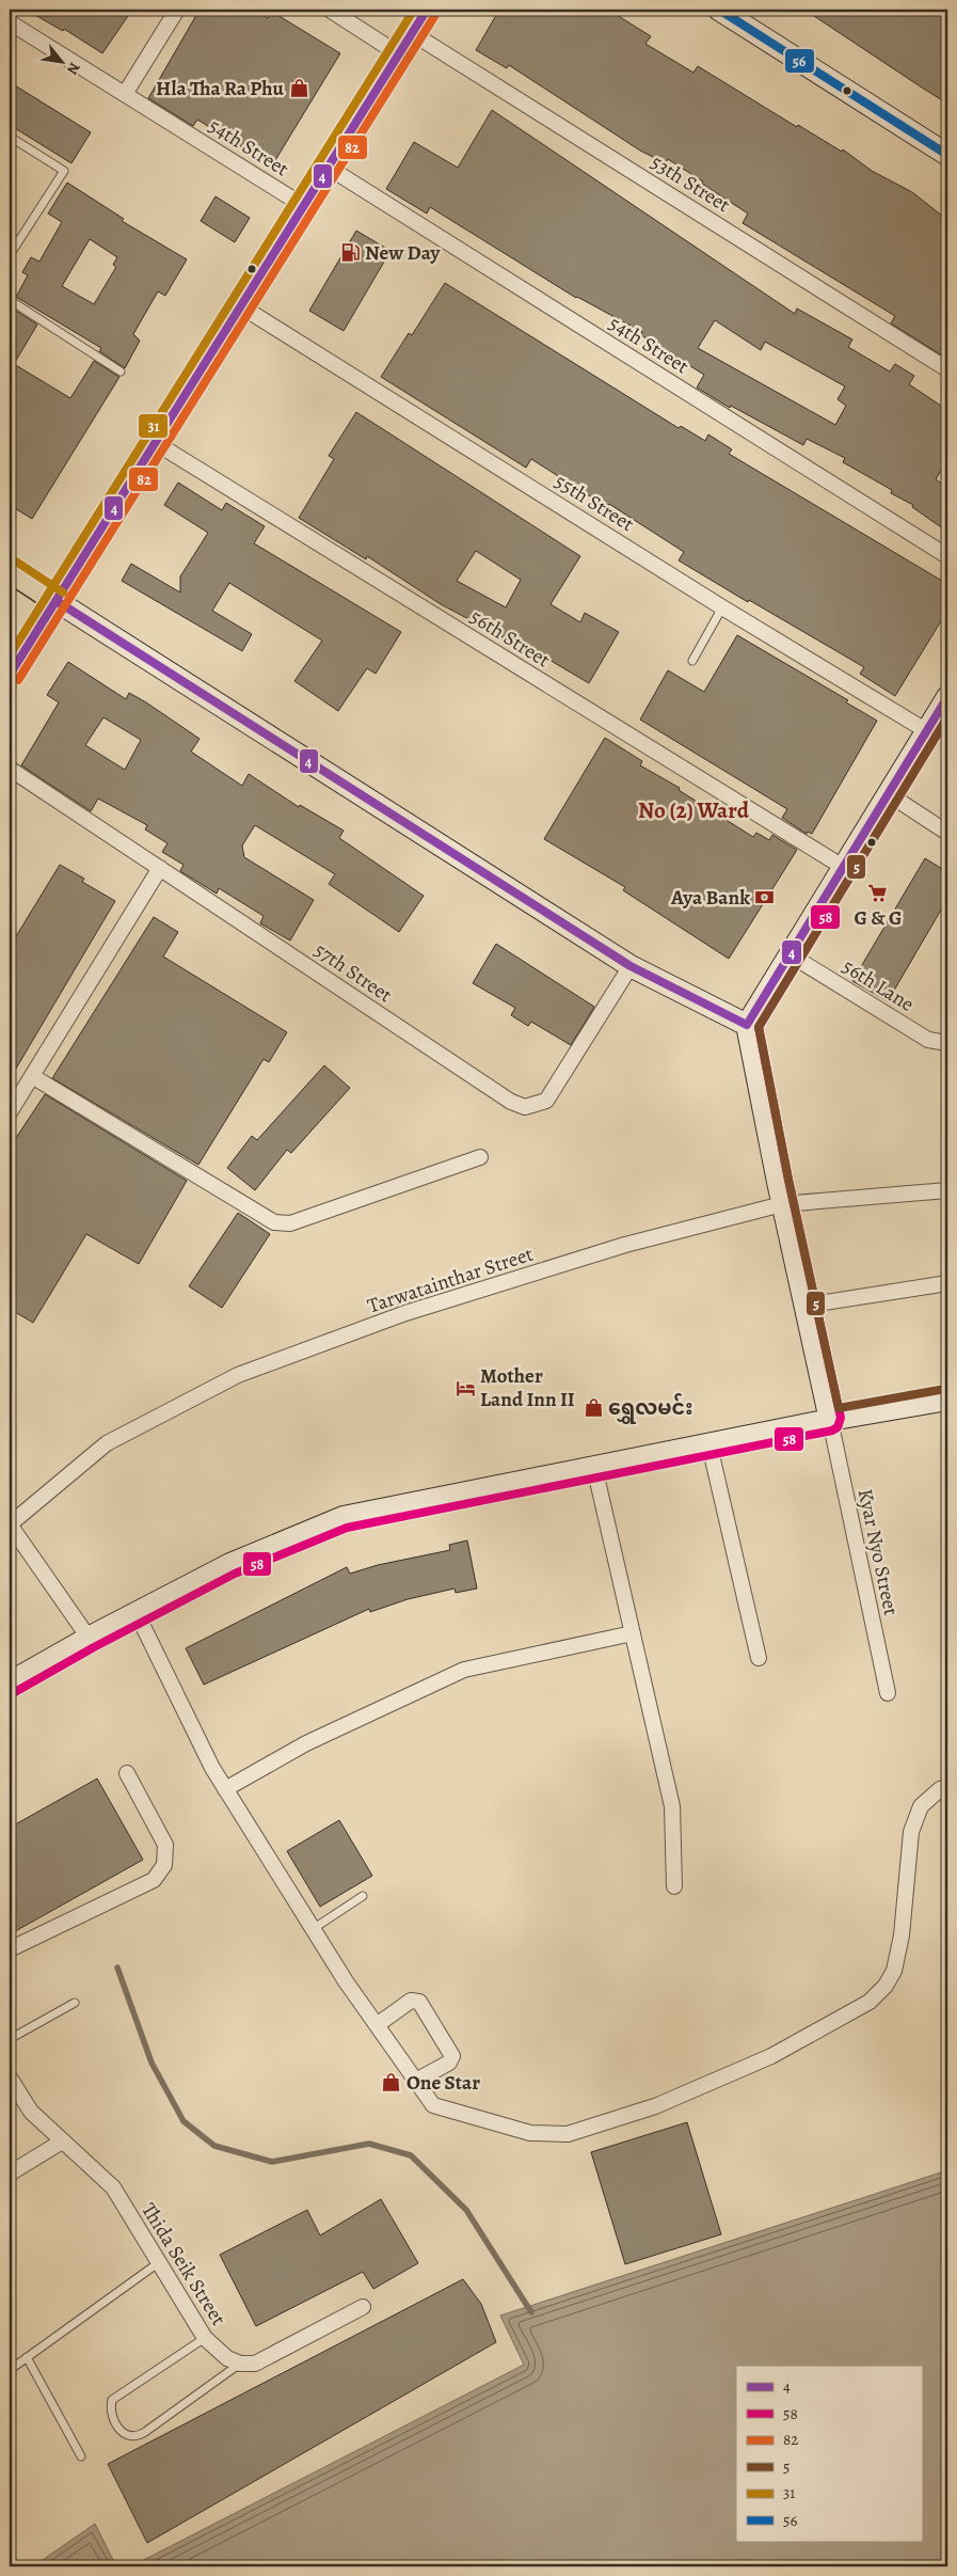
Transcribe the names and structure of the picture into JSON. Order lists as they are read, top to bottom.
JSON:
{
  "streets": {
    "street": [
      "54th Street",
      "53th Street",
      "55th Street",
      "56th Street",
      "57th Street",
      "56th Lane",
      "Tarwatainthar Street",
      "Kyar Nyo Street",
      "Thida Seik Street"
    ]
  },
  "districts": ["No (2) Ward"],
  "places": {
    "shop": ["Hla Tha Ra Phu", "ရွှေလမင်း", "One Star"],
    "fuel station": ["New Day"],
    "supermarket": ["G & G"],
    "bank": ["Aya Bank"],
    "hotel": ["Mother Land Inn II"]
  },
  "lines": [
    "transit line 4",
    "transit line 31",
    "transit line 56",
    "transit line 82",
    "transit line 58",
    "transit line 5"
  ],
  "legend": [
    "4",
    "58",
    "82",
    "5",
    "31",
    "56"
  ],
  "north": "bottom right"
}
